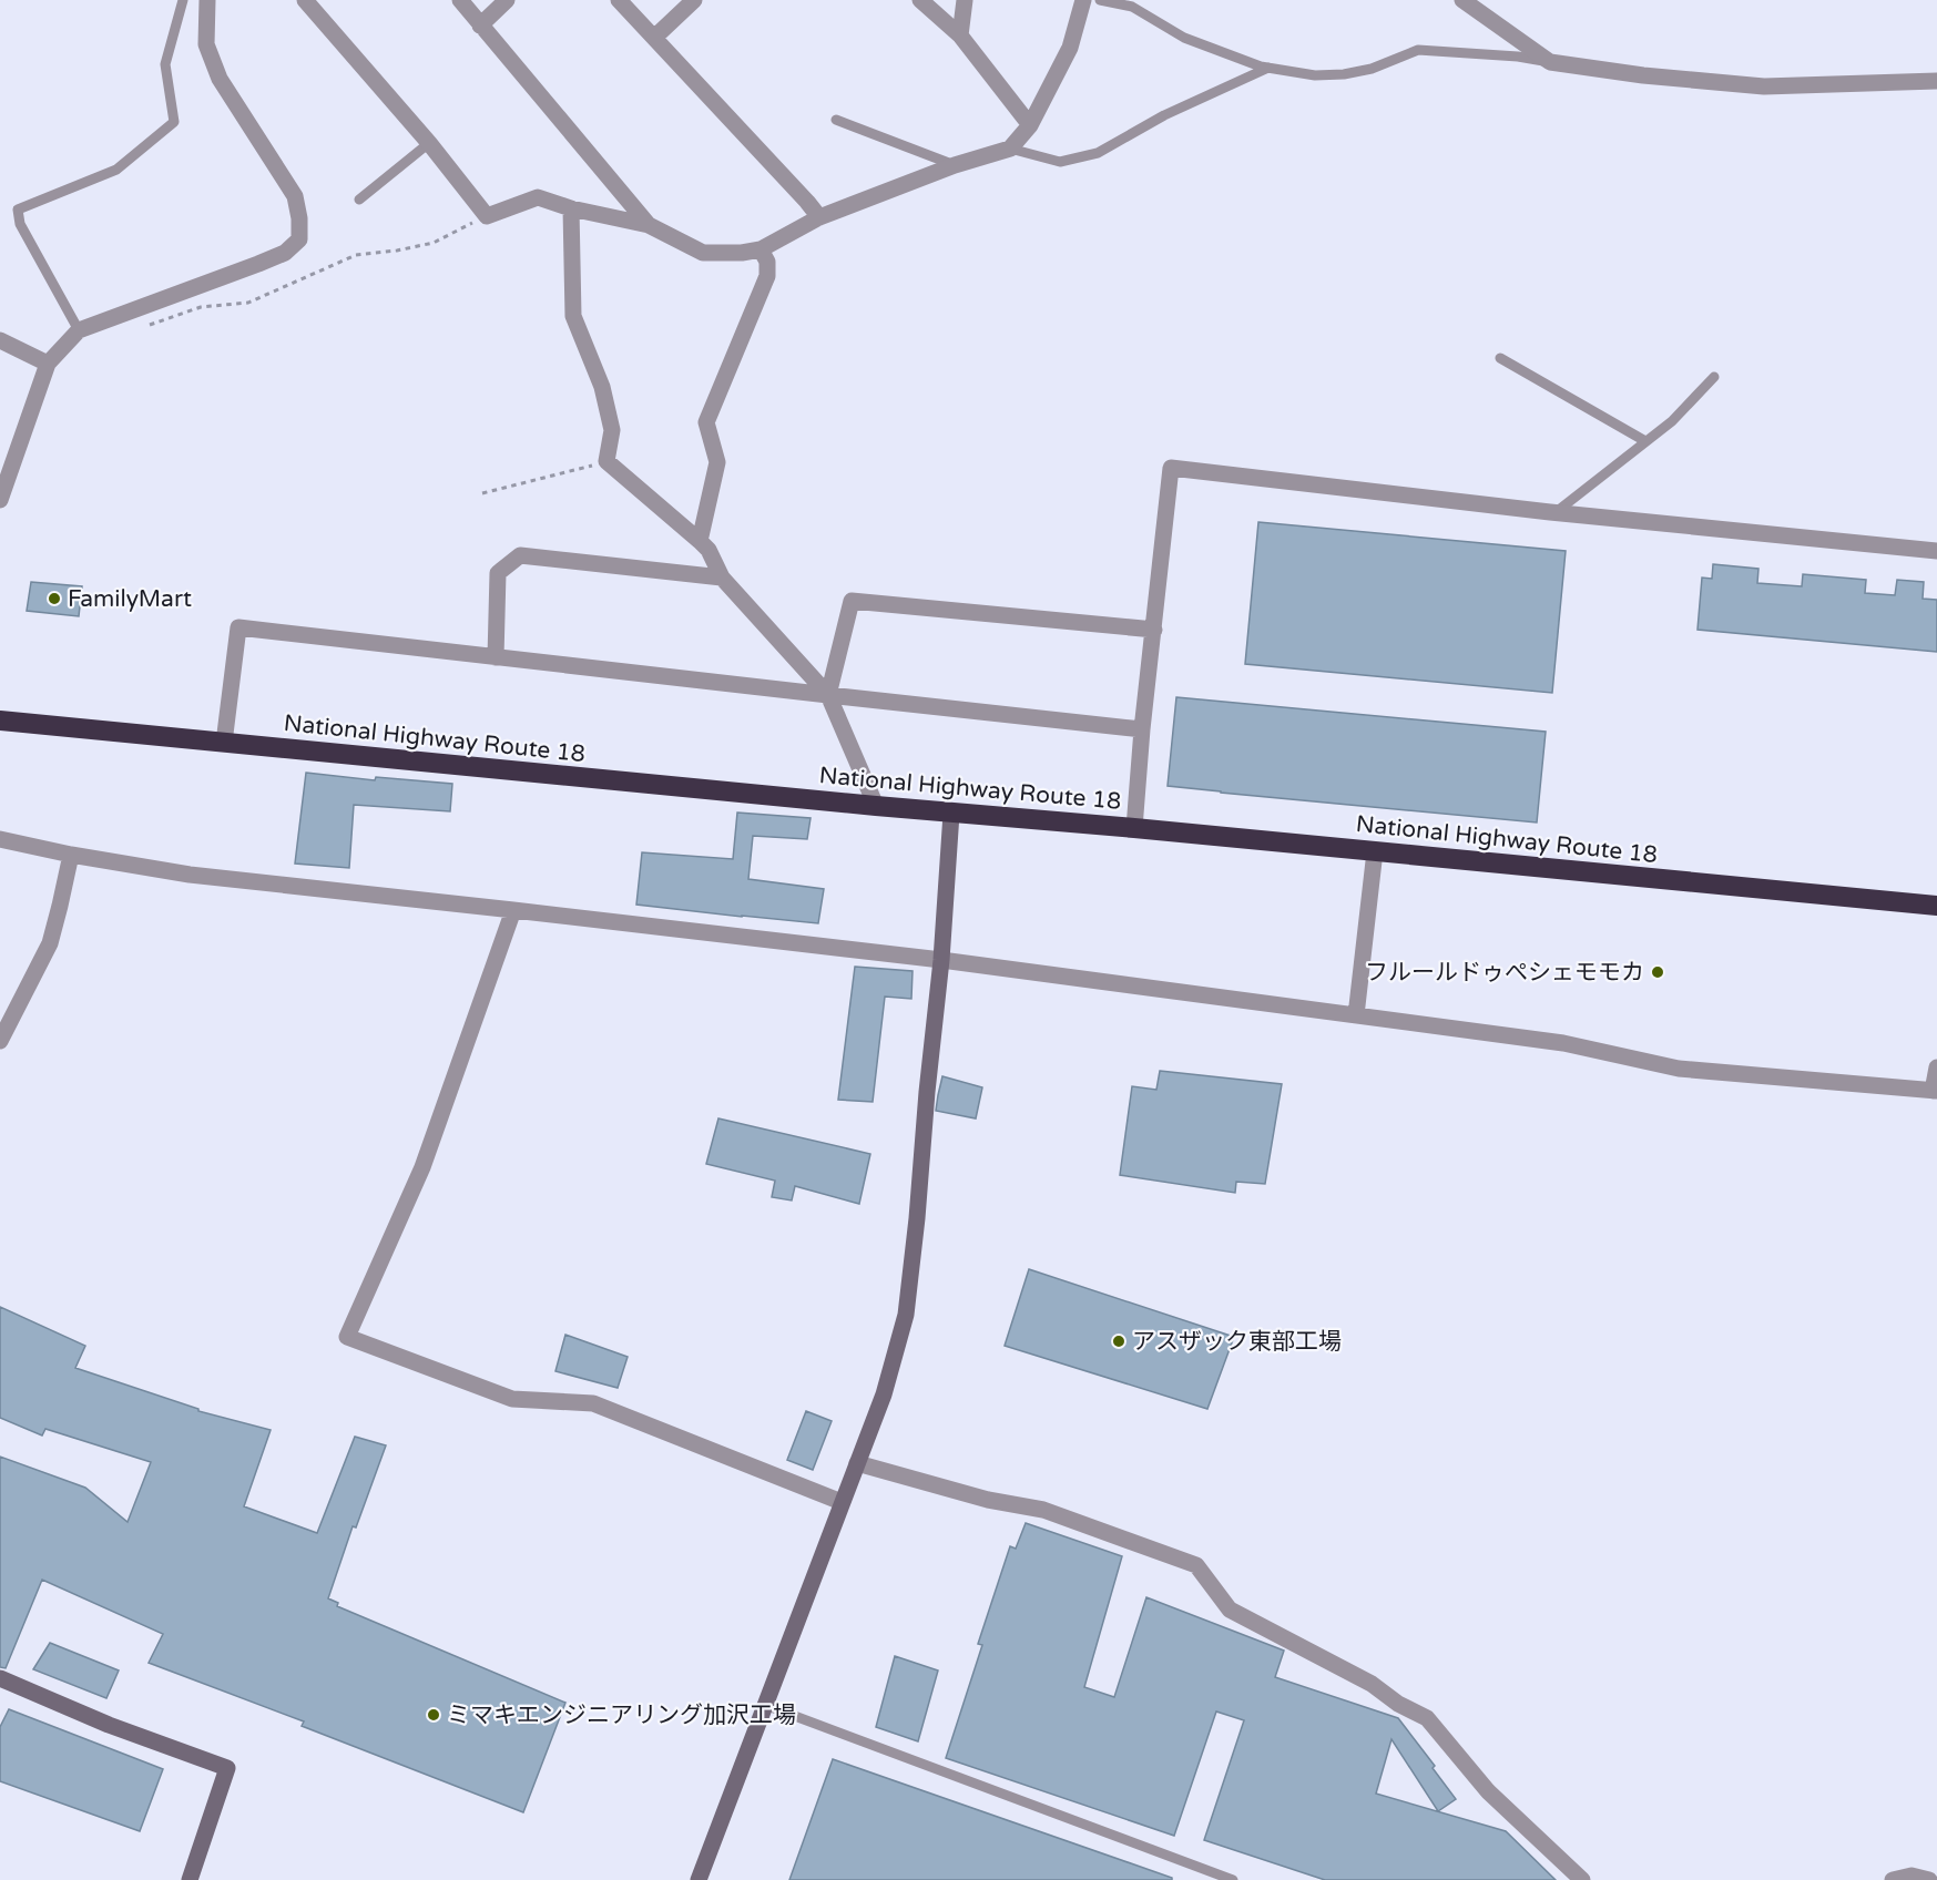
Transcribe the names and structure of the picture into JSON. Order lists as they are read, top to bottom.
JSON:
{
  "streets": {
    "highway": ["National Highway Route 18"]
  },
  "places": [
    "FamilyMart",
    "フルールドゥぺシェモモカ",
    "アスザック東部工場",
    "ミマキエンジニアリング加沢工場"
  ]
}
